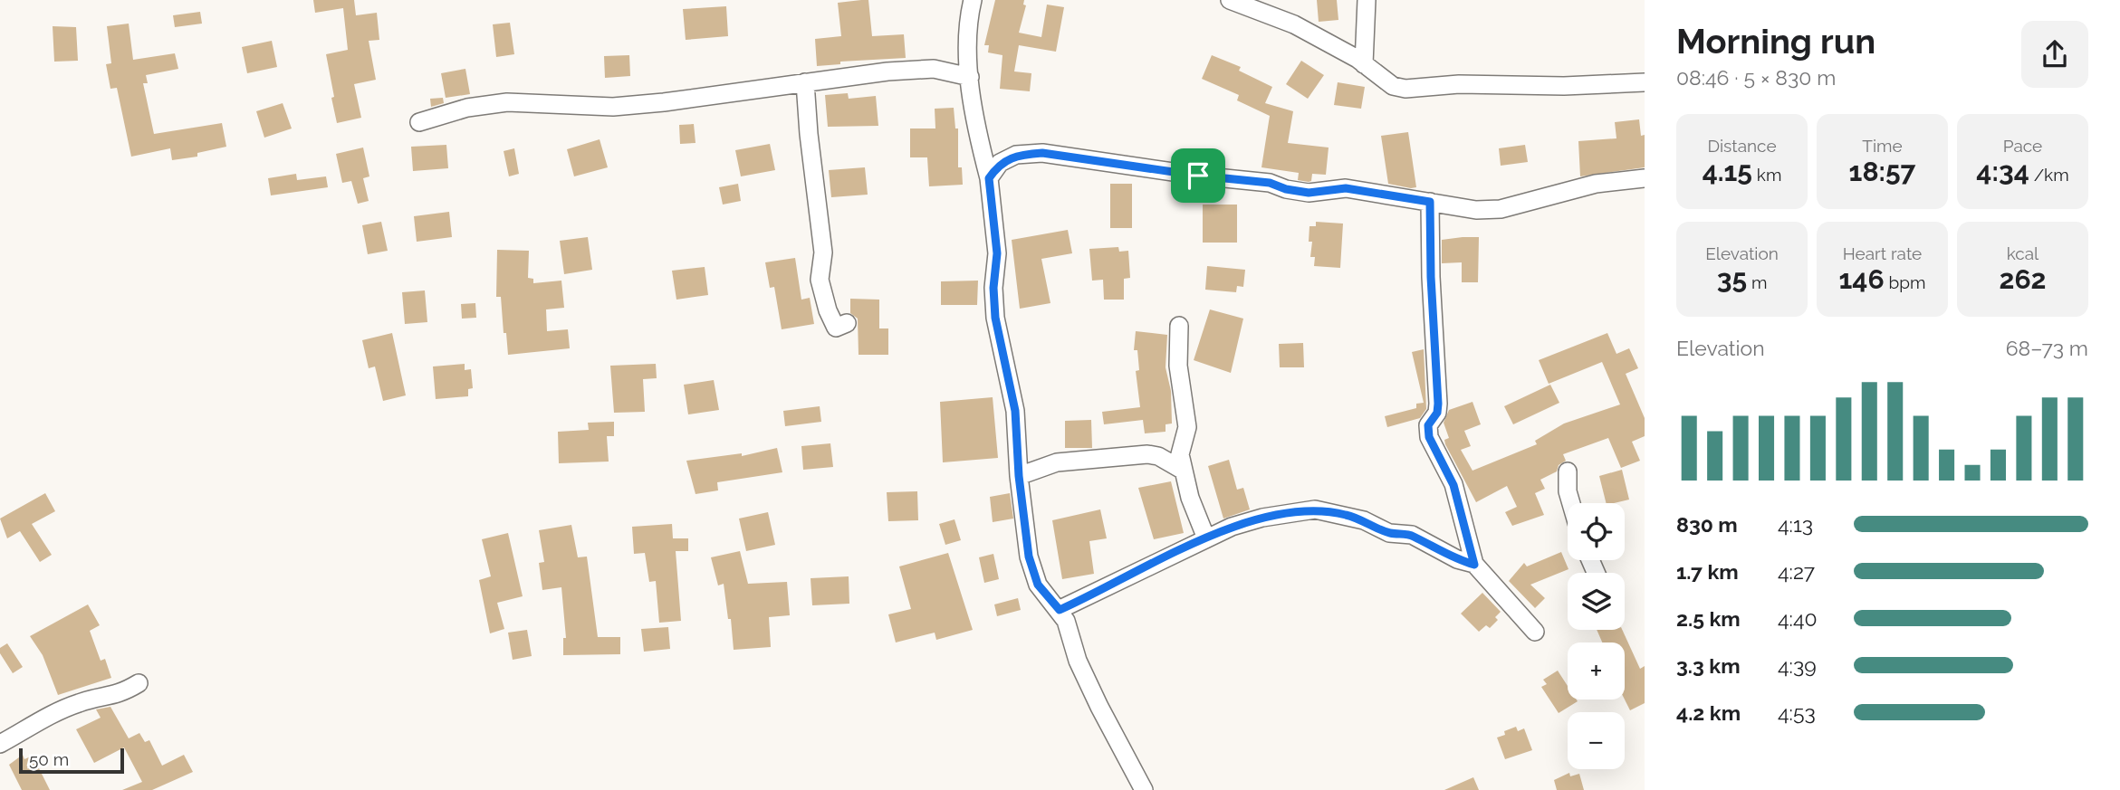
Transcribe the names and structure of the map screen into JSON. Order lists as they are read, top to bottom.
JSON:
{
  "scale_bar": "50 m",
  "page": {
    "heading": ["Morning run", "08:46 · 5 × 830 m"],
    "stats": [
      ["Distance", "4.15 km"],
      ["Time", "18:57"],
      ["Pace", "4:34 /km"],
      ["Elevation", "35 m"],
      ["Heart rate", "146 bpm"],
      ["kcal", "262"]
    ],
    "chart": ["Elevation", "68–73 m"],
    "list": [
      {
        "name": "830 m",
        "note": "4:13"
      },
      {
        "name": "1.7 km",
        "note": "4:27"
      },
      {
        "name": "2.5 km",
        "note": "4:40"
      },
      {
        "name": "3.3 km",
        "note": "4:39"
      },
      {
        "name": "4.2 km",
        "note": "4:53"
      }
    ],
    "map_buttons": ["+", "−"],
    "scale": "50 m"
  }
}
